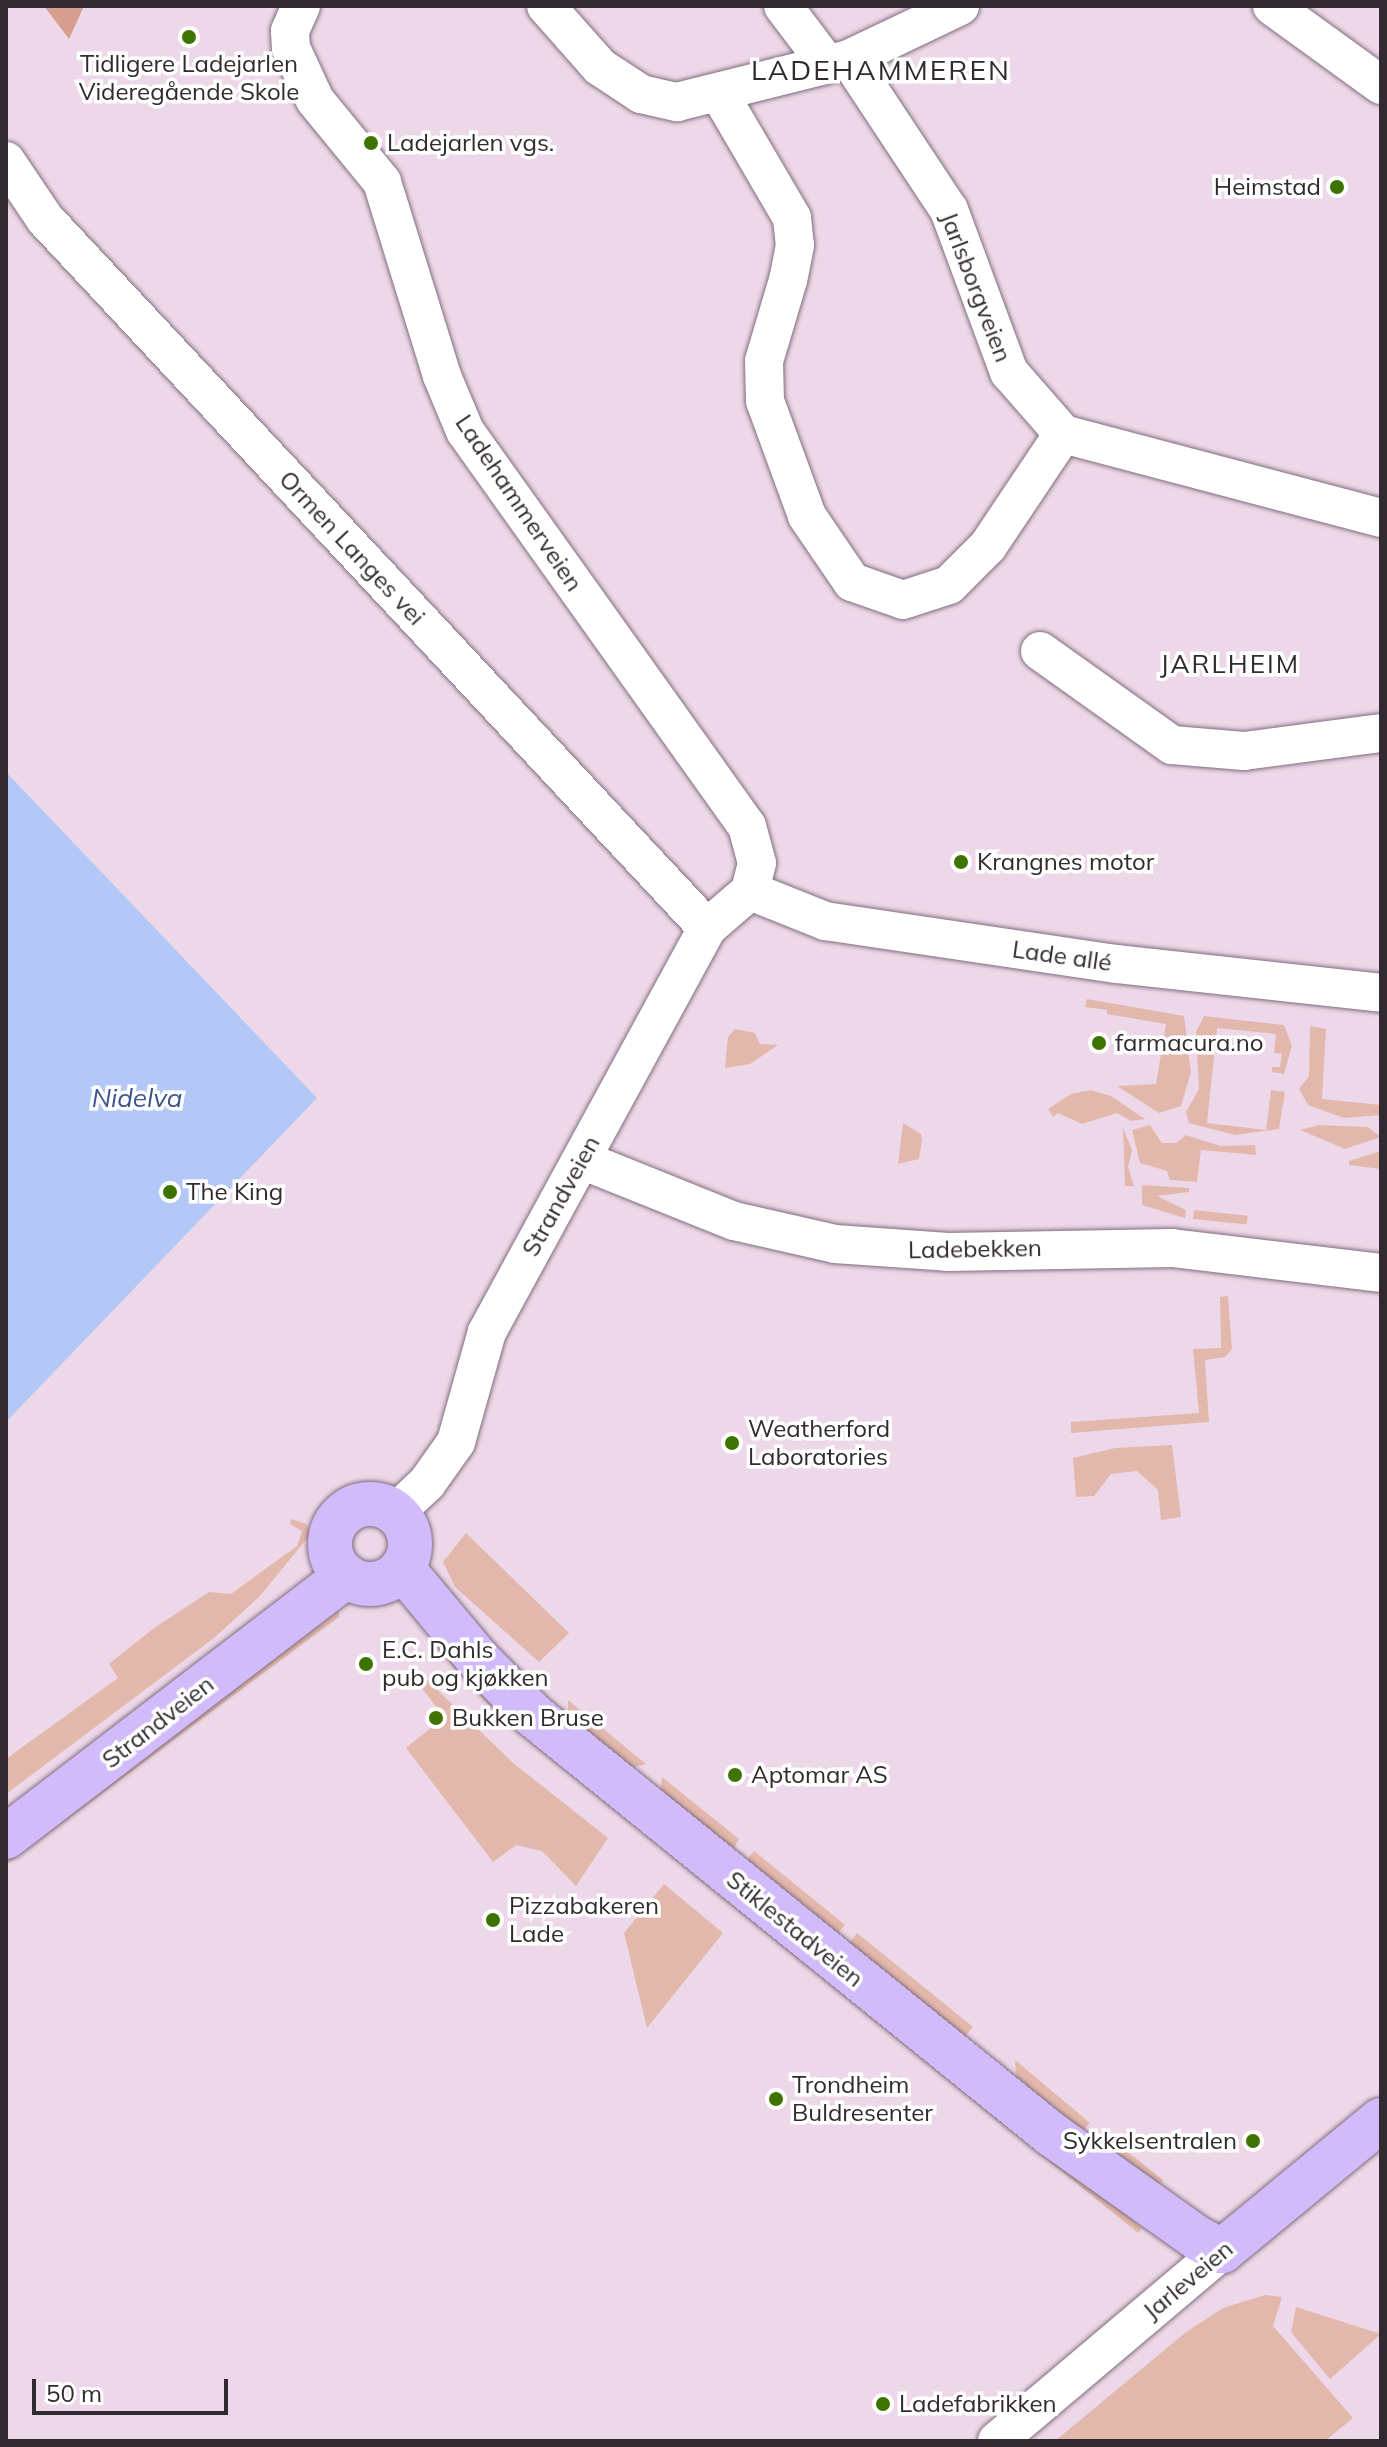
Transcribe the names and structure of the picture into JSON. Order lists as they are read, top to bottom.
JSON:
{
  "streets": {
    "main road": ["Strandveien", "Stiklestadveien", "Jarleveien"],
    "street": [
      "Jarlsborgveien",
      "Ladehammerveien",
      "Ormen Langes vei",
      "Lade allé",
      "Ladebekken"
    ]
  },
  "crossings": [
    ["Ladehammerveien", "Lade allé"],
    ["Ladehammerveien", "Strandveien"],
    ["Ormen Langes vei", "Strandveien"],
    ["Lade allé", "Strandveien"],
    ["Strandveien", "Ladebekken"],
    ["Strandveien", "Stiklestadveien"],
    ["Stiklestadveien", "Jarleveien"]
  ],
  "districts": ["LADEHAMMEREN", "JARLHEIM"],
  "water": ["Nidelva"],
  "places": [
    "Tidligere Ladejarlen Videregående Skole",
    "Ladejarlen vgs.",
    "Heimstad",
    "Krangnes motor",
    "farmacura.no",
    "The King",
    "Weatherford Laboratories",
    "E.C. Dahls pub og kjøkken",
    "Bukken Bruse",
    "Aptomar AS",
    "Pizzabakeren Lade",
    "Trondheim Buldresenter",
    "Sykkelsentralen",
    "Ladefabrikken"
  ],
  "scale_bar": "50 m"
}
